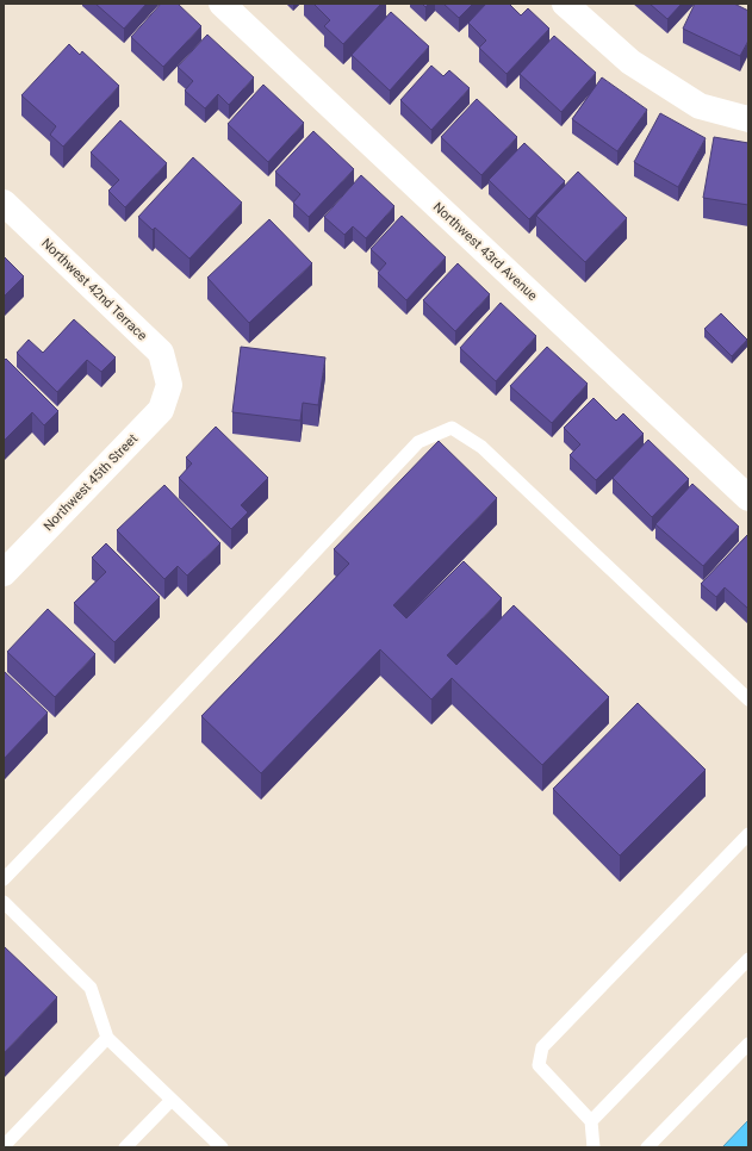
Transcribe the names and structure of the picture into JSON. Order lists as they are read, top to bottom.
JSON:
{
  "streets": {
    "street": ["Northwest 43rd Avenue", "Northwest 42nd Terrace", "Northwest 45th Street"]
  },
  "crossings": [
    ["Northwest 42nd Terrace", "Northwest 45th Street"]
  ]
}
